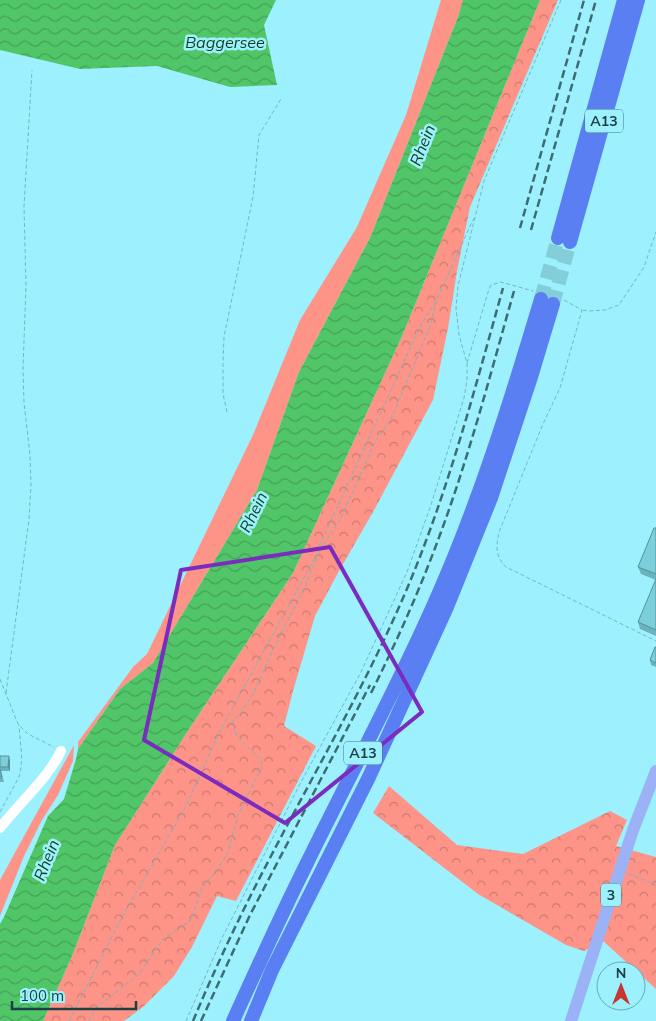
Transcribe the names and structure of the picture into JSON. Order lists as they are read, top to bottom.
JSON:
{
  "streets": {
    "highway": ["A13"],
    "main road": ["3"]
  },
  "water": ["Baggersee", "Rhein"],
  "scale_bar": "100 m",
  "north": "top"
}
